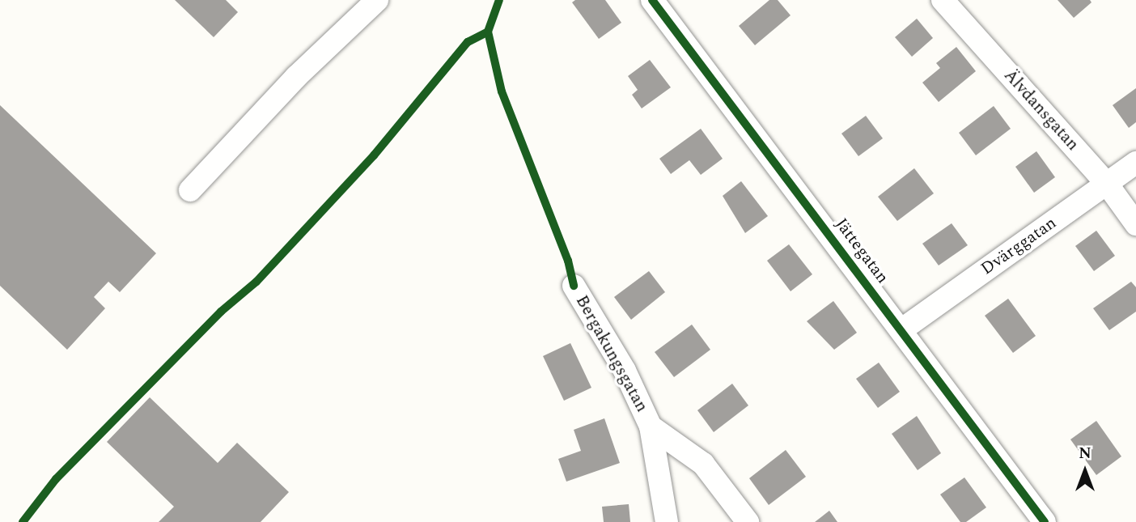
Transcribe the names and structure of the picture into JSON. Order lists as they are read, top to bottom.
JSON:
{
  "streets": {
    "street": [
      "Älvdansgatan",
      "Dvärggatan",
      "Jättegatan",
      "Bergakungsgatan"
    ]
  },
  "crossings": [
    ["Älvdansgatan", "Dvärggatan"],
    ["Dvärggatan", "Jättegatan"]
  ],
  "north": "top"
}
